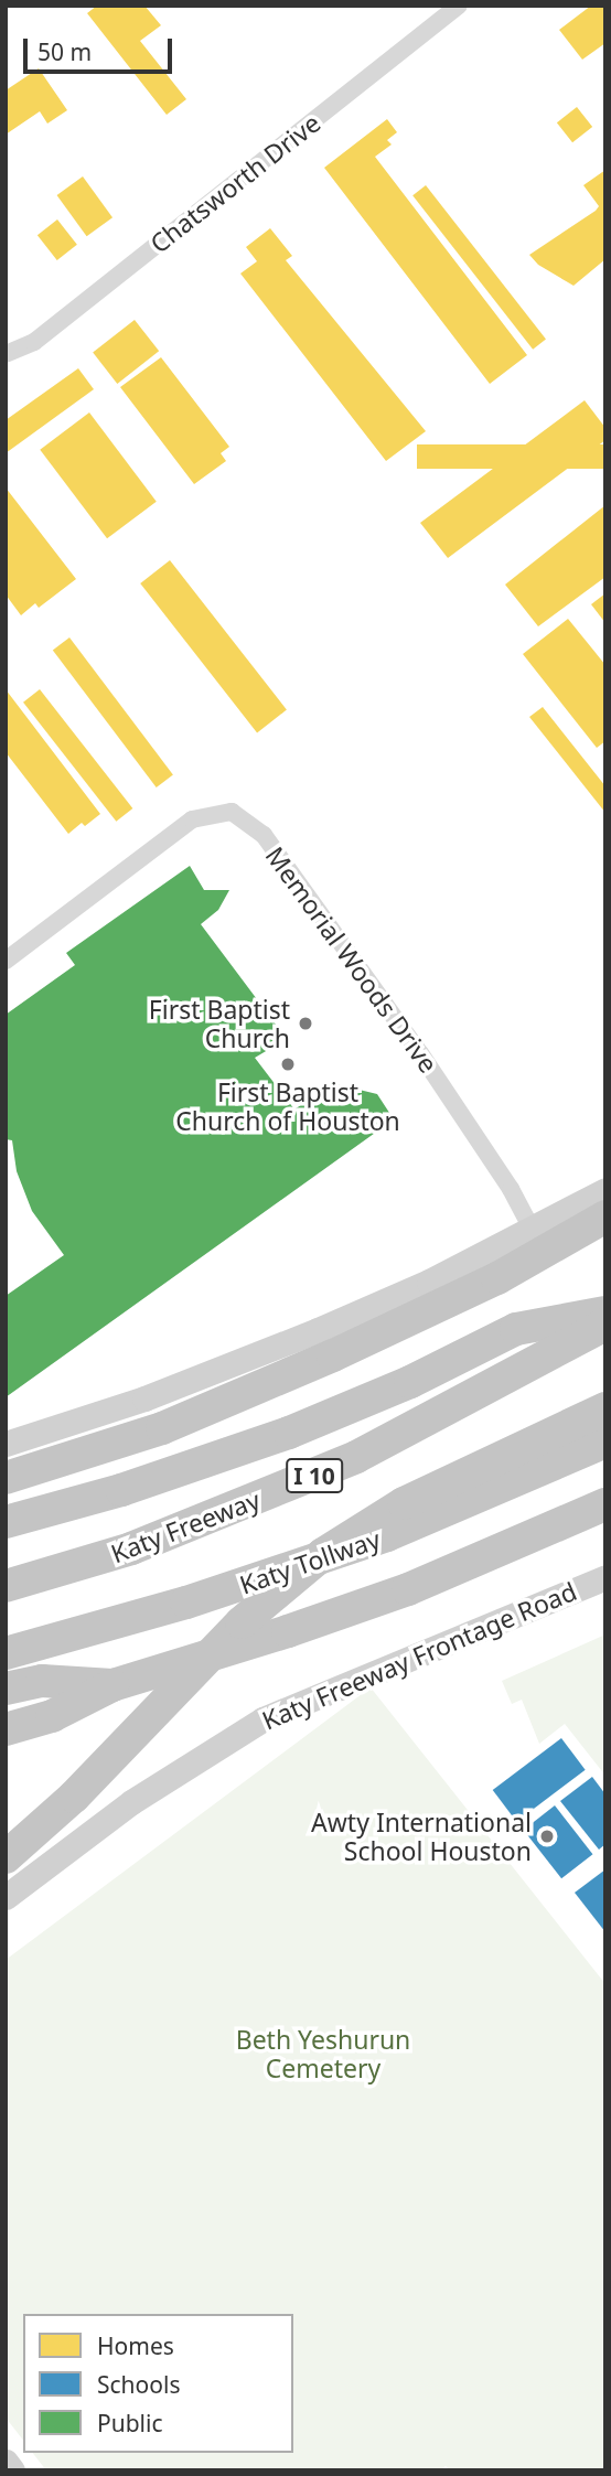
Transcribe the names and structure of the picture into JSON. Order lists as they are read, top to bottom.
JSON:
{
  "streets": {
    "highway": ["I 10", "Katy Freeway", "Katy Tollway"],
    "main road": ["Katy Freeway Frontage Road"],
    "street": ["Chatsworth Drive", "Memorial Woods Drive"]
  },
  "parks": ["Beth Yeshurun Cemetery"],
  "places": ["First Baptist Church", "First Baptist Church of Houston", "Awty International School Houston"],
  "legend": ["Homes", "Schools", "Public"],
  "scale_bar": "50 m"
}
